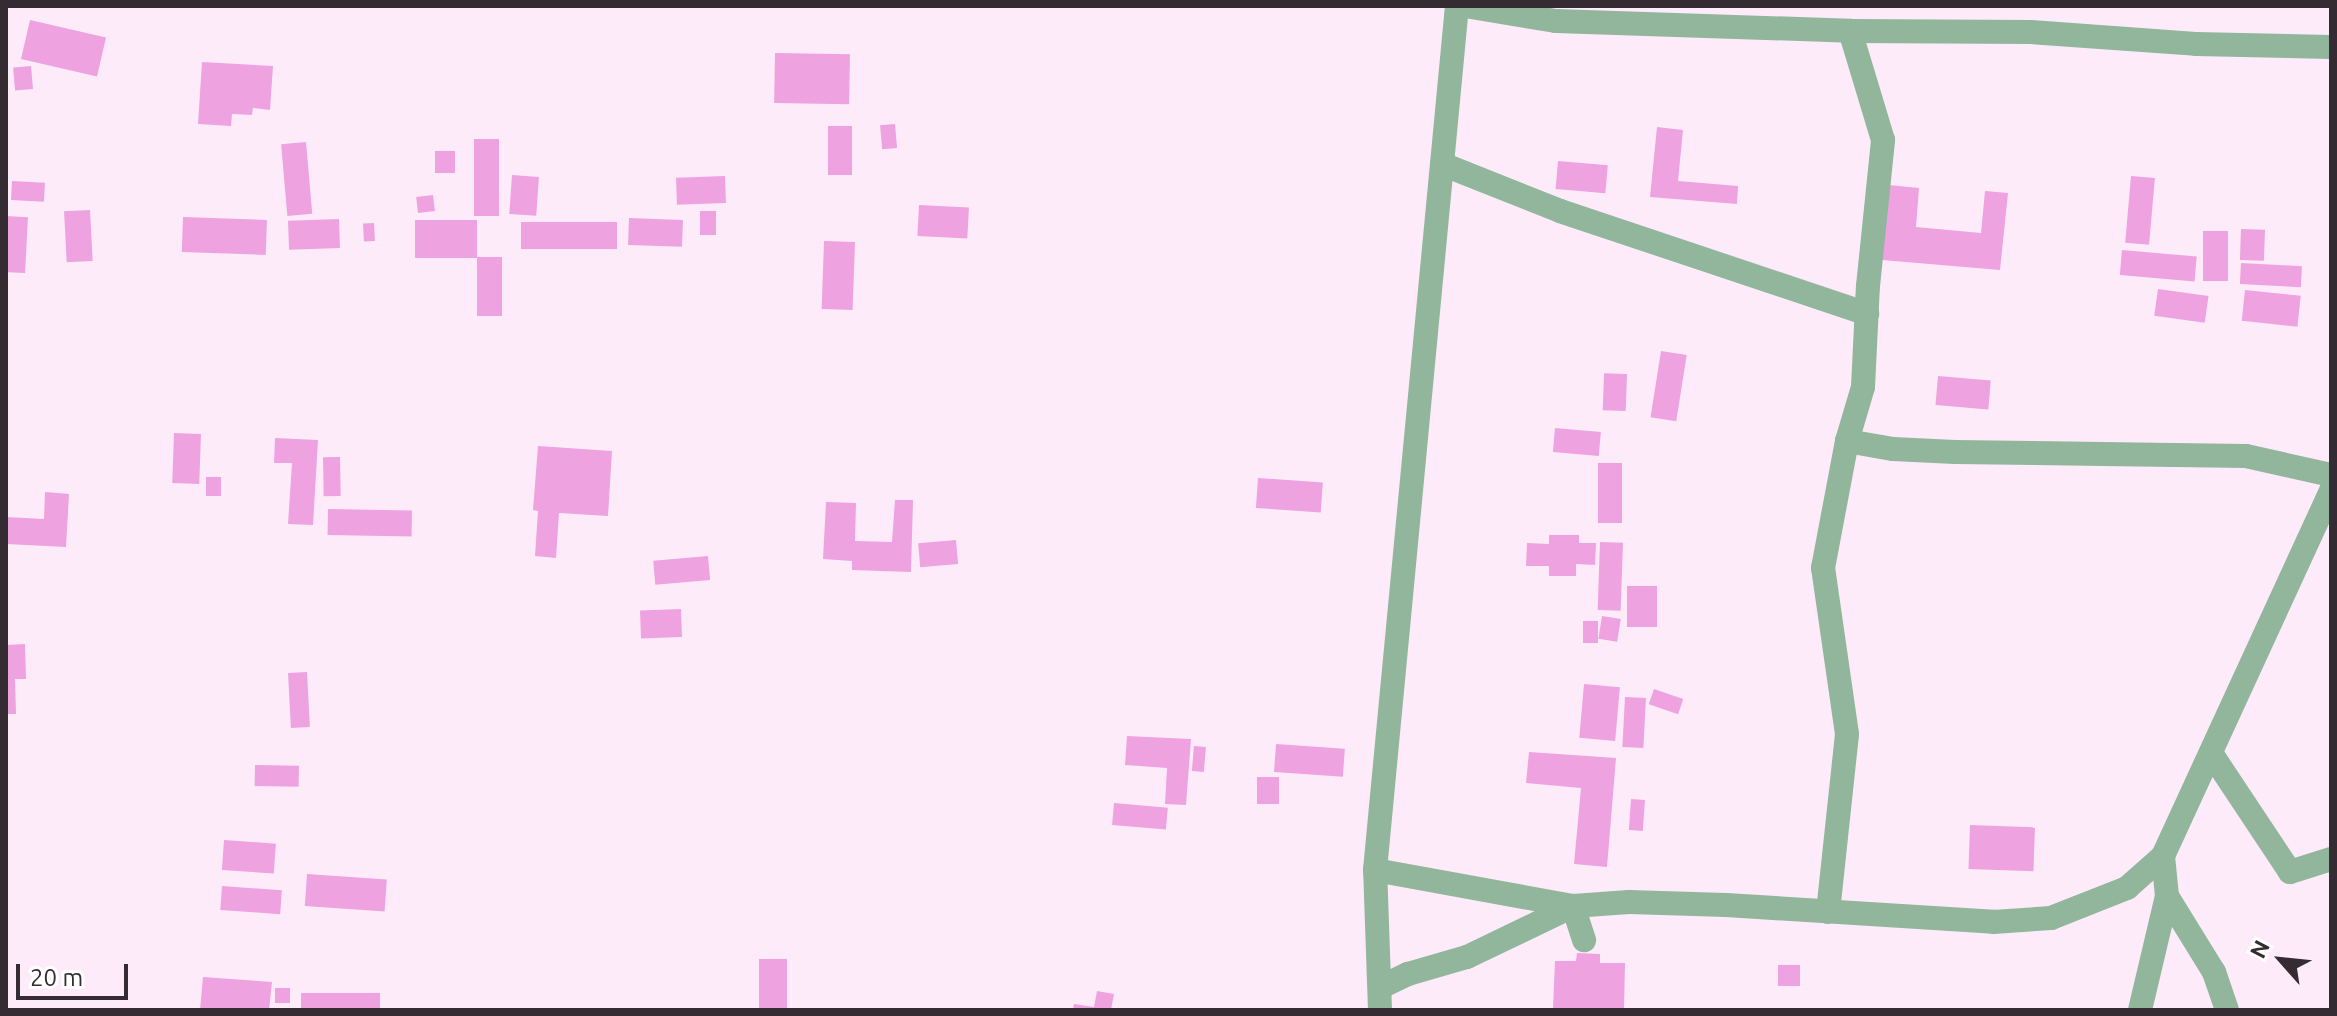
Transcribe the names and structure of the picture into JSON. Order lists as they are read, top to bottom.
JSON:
{
  "scale_bar": "20 m",
  "north": "top left"
}
